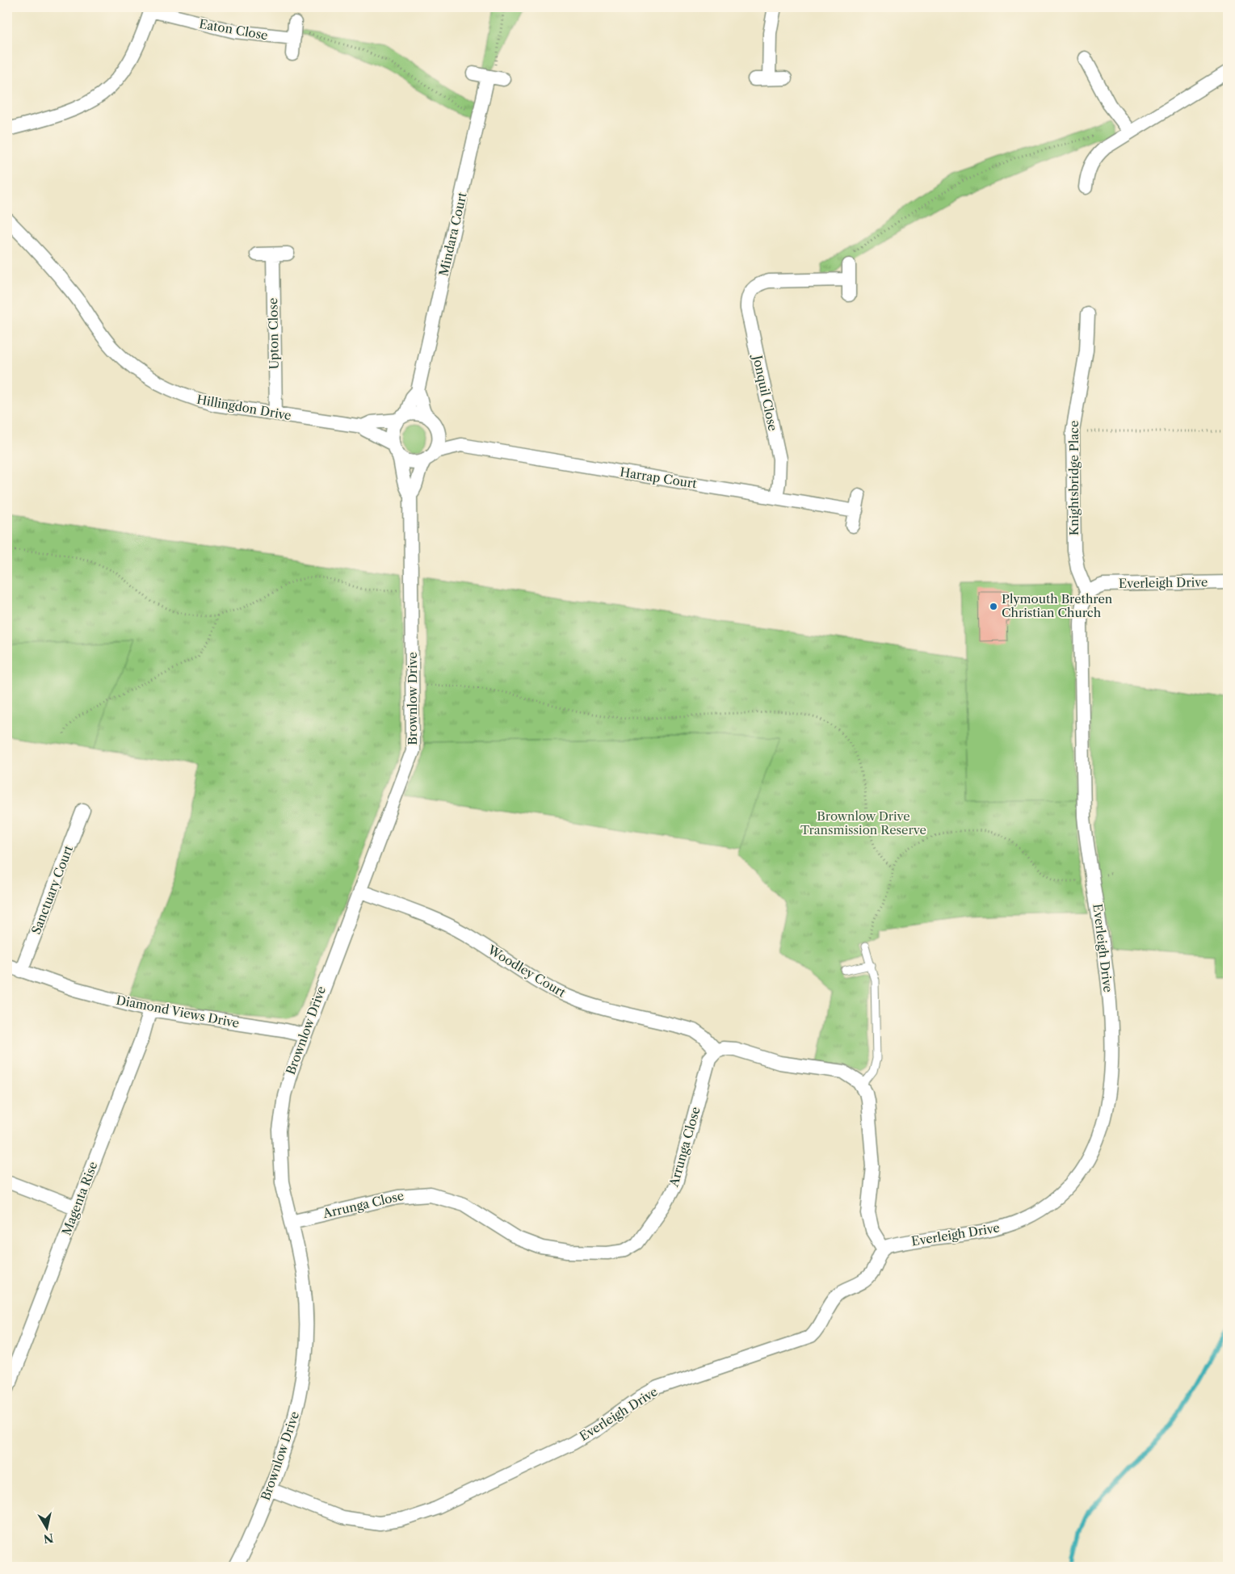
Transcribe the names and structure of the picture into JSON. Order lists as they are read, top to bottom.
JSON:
{
  "streets": {
    "street": [
      "Eaton Close",
      "Mindara Court",
      "Upton Close",
      "Jonquil Close",
      "Hillingdon Drive",
      "Harrap Court",
      "Knightsbridge Place",
      "Everleigh Drive",
      "Brownlow Drive",
      "Sanctuary Court",
      "Woodley Court",
      "Diamond Views Drive",
      "Arrunga Close",
      "Magenta Rise"
    ]
  },
  "crossings": [
    ["Mindara Court", "Hillingdon Drive"],
    ["Mindara Court", "Harrap Court"],
    ["Mindara Court", "Brownlow Drive"],
    ["Upton Close", "Hillingdon Drive"],
    ["Jonquil Close", "Harrap Court"],
    ["Hillingdon Drive", "Harrap Court"],
    ["Hillingdon Drive", "Brownlow Drive"],
    ["Harrap Court", "Brownlow Drive"],
    ["Knightsbridge Place", "Everleigh Drive"],
    ["Everleigh Drive", "Brownlow Drive"],
    ["Brownlow Drive", "Woodley Court"],
    ["Brownlow Drive", "Diamond Views Drive"],
    ["Brownlow Drive", "Arrunga Close"],
    ["Sanctuary Court", "Diamond Views Drive"],
    ["Woodley Court", "Arrunga Close"],
    ["Diamond Views Drive", "Magenta Rise"]
  ],
  "parks": ["Brownlow Drive Transmission Reserve"],
  "places": ["Plymouth Brethren Christian Church"],
  "north": "bottom"
}
